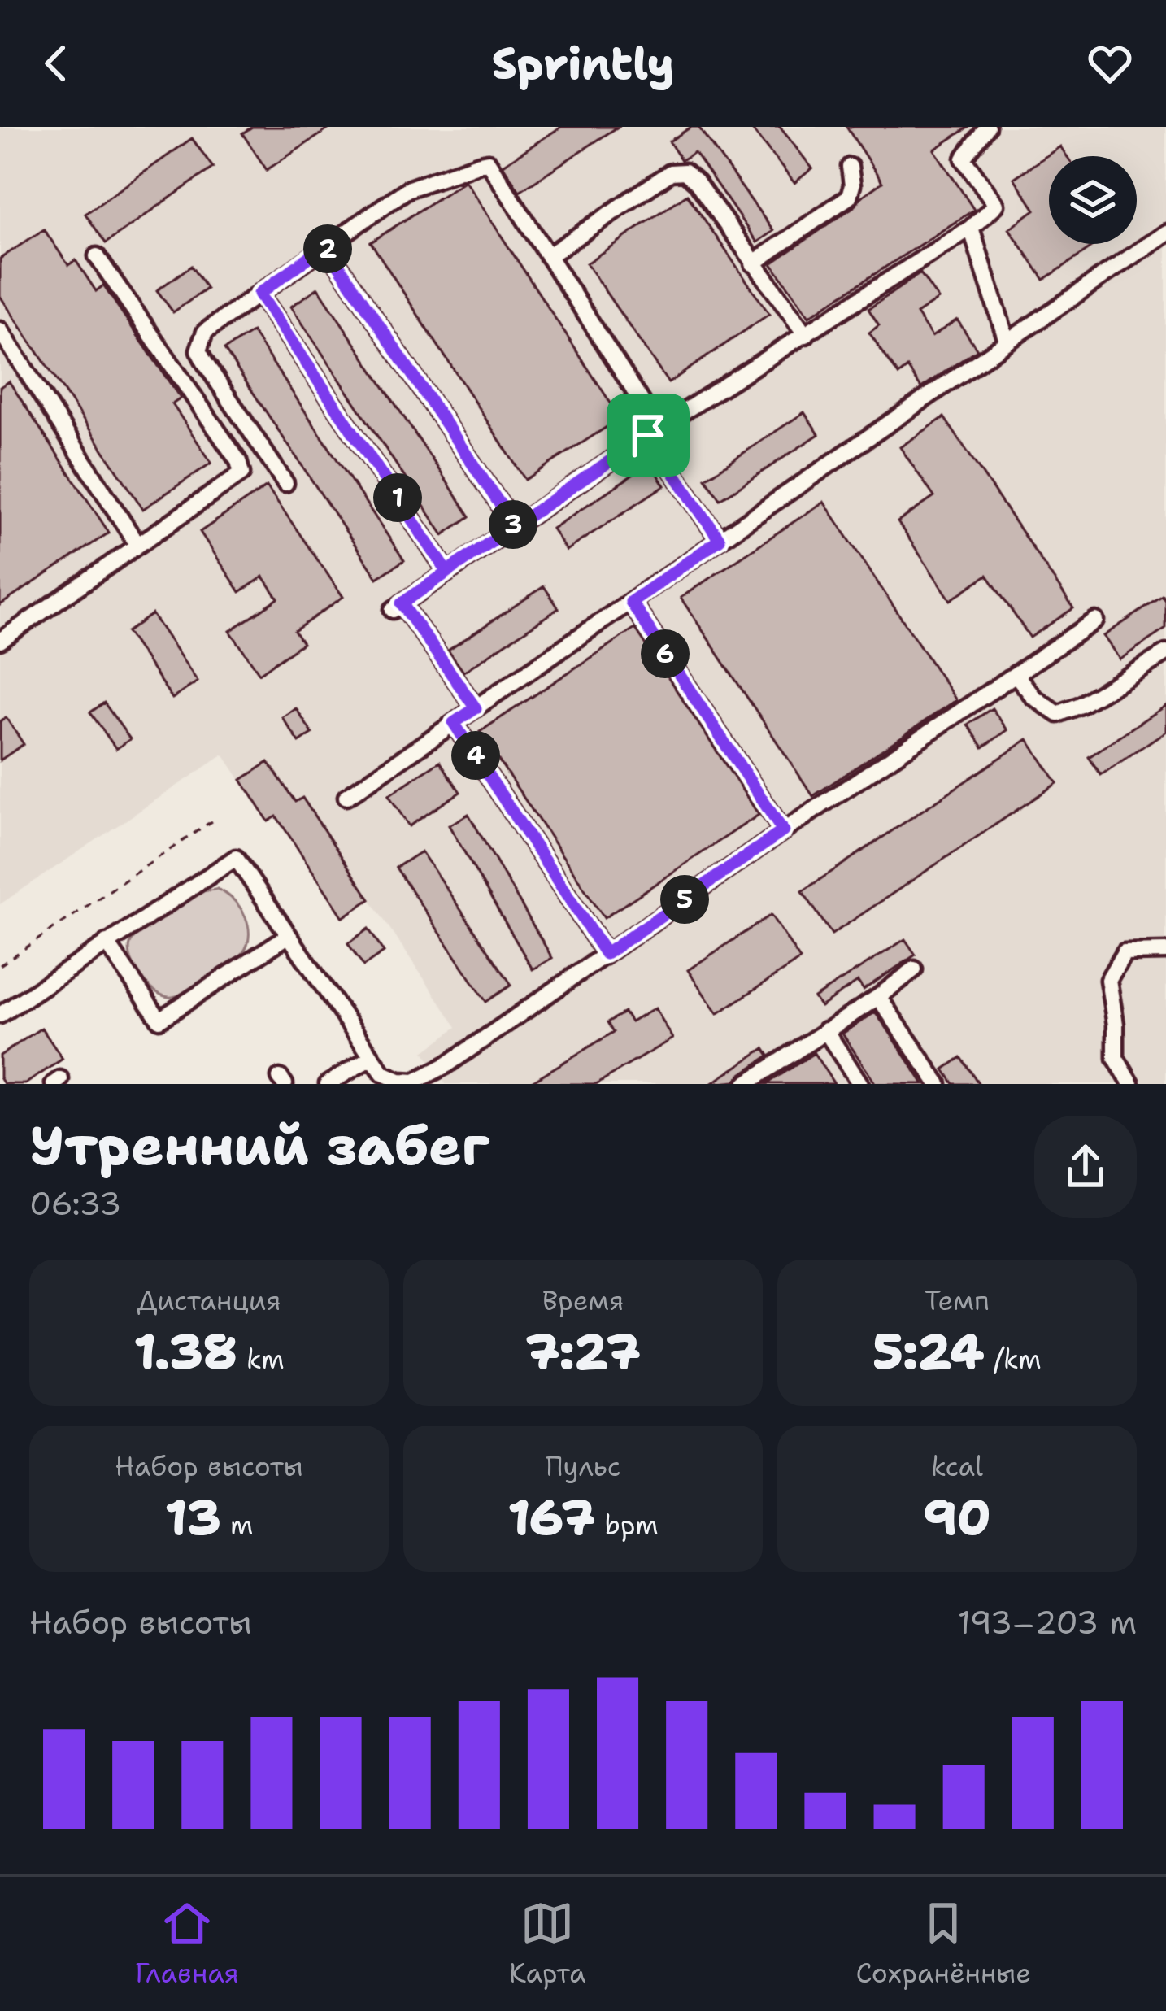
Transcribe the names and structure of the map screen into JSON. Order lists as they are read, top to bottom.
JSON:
{
  "page": {
    "header": "Sprintly",
    "pins": [
      "2",
      "1",
      "3",
      "6",
      "4",
      "5"
    ],
    "heading": ["Утренний забег", "06:33"],
    "stats": [
      ["Дистанция", "1.38 km"],
      ["Время", "7:27"],
      ["Темп", "5:24 /km"],
      ["Набор высоты", "13 m"],
      ["Пульс", "167 bpm"],
      ["kcal", "90"]
    ],
    "chart": ["Набор высоты", "193–203 m"],
    "tabs": ["Главная", "Карта", "Сохранённые"]
  }
}
